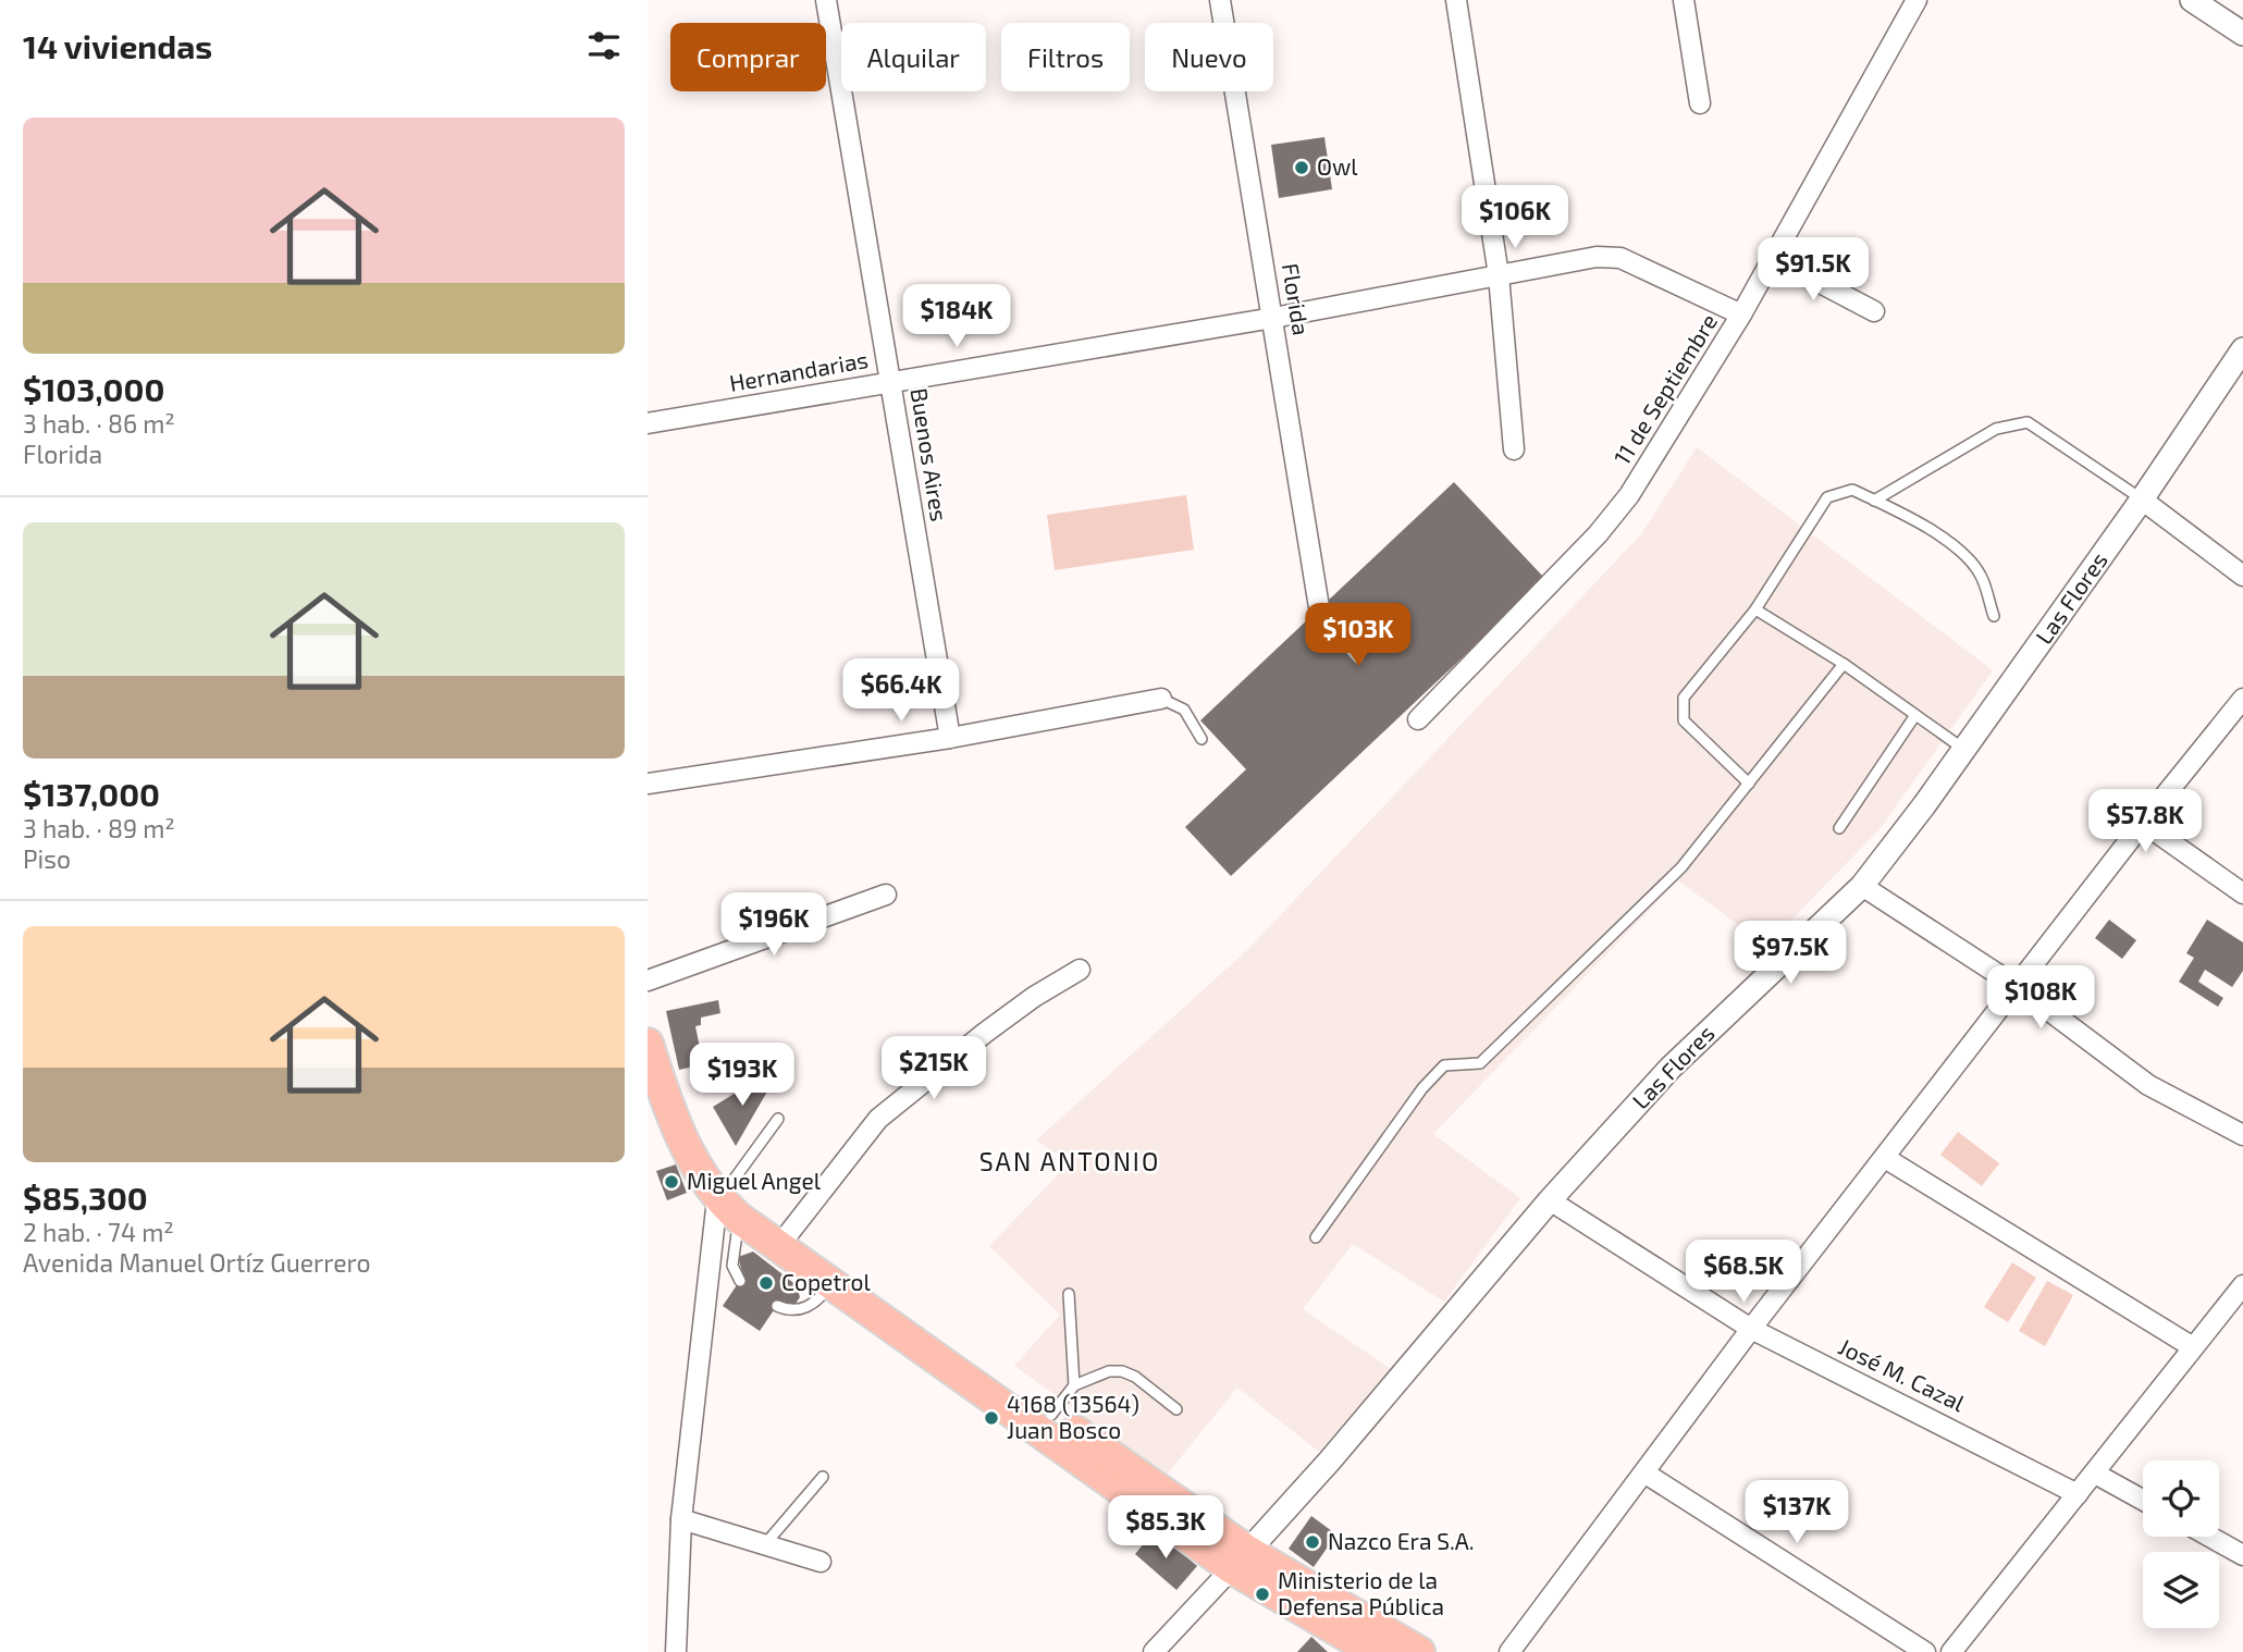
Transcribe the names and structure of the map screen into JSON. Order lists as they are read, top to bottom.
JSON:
{
  "streets": {
    "street": [
      "Florida",
      "Hernandarias",
      "11 de Septiembre",
      "Buenos Aires",
      "Las Flores",
      "José M. Cazal"
    ]
  },
  "crossings": [
    ["Florida", "Hernandarias"],
    ["Hernandarias", "11 de Septiembre"],
    ["Hernandarias", "Buenos Aires"],
    ["Las Flores", "José M. Cazal"]
  ],
  "districts": ["SAN ANTONIO"],
  "places": [
    "Owl",
    "Miguel Angel",
    "Copetrol",
    "4168 (13564) Juan Bosco",
    "Nazco Era S.A.",
    "Ministerio de la Defensa Pública"
  ],
  "page": {
    "heading": "14 viviendas",
    "chip": [
      "Comprar",
      "Alquilar",
      "Filtros",
      "Nuevo"
    ],
    "list": [
      {
        "name": "$103,000",
        "note": "3 hab. · 86 m² · Florida"
      },
      {
        "name": "$137,000",
        "note": "3 hab. · 89 m² · Piso"
      },
      {
        "name": "$85,300",
        "note": "2 hab. · 74 m² · Avenida Manuel Ortíz Guerrero"
      }
    ],
    "price": [
      "$106K",
      "$91.5K",
      "$184K",
      "$103K",
      "$66.4K",
      "$57.8K",
      "$196K",
      "$97.5K",
      "$108K",
      "$215K",
      "$193K",
      "$68.5K",
      "$137K",
      "$85.3K"
    ]
  }
}
